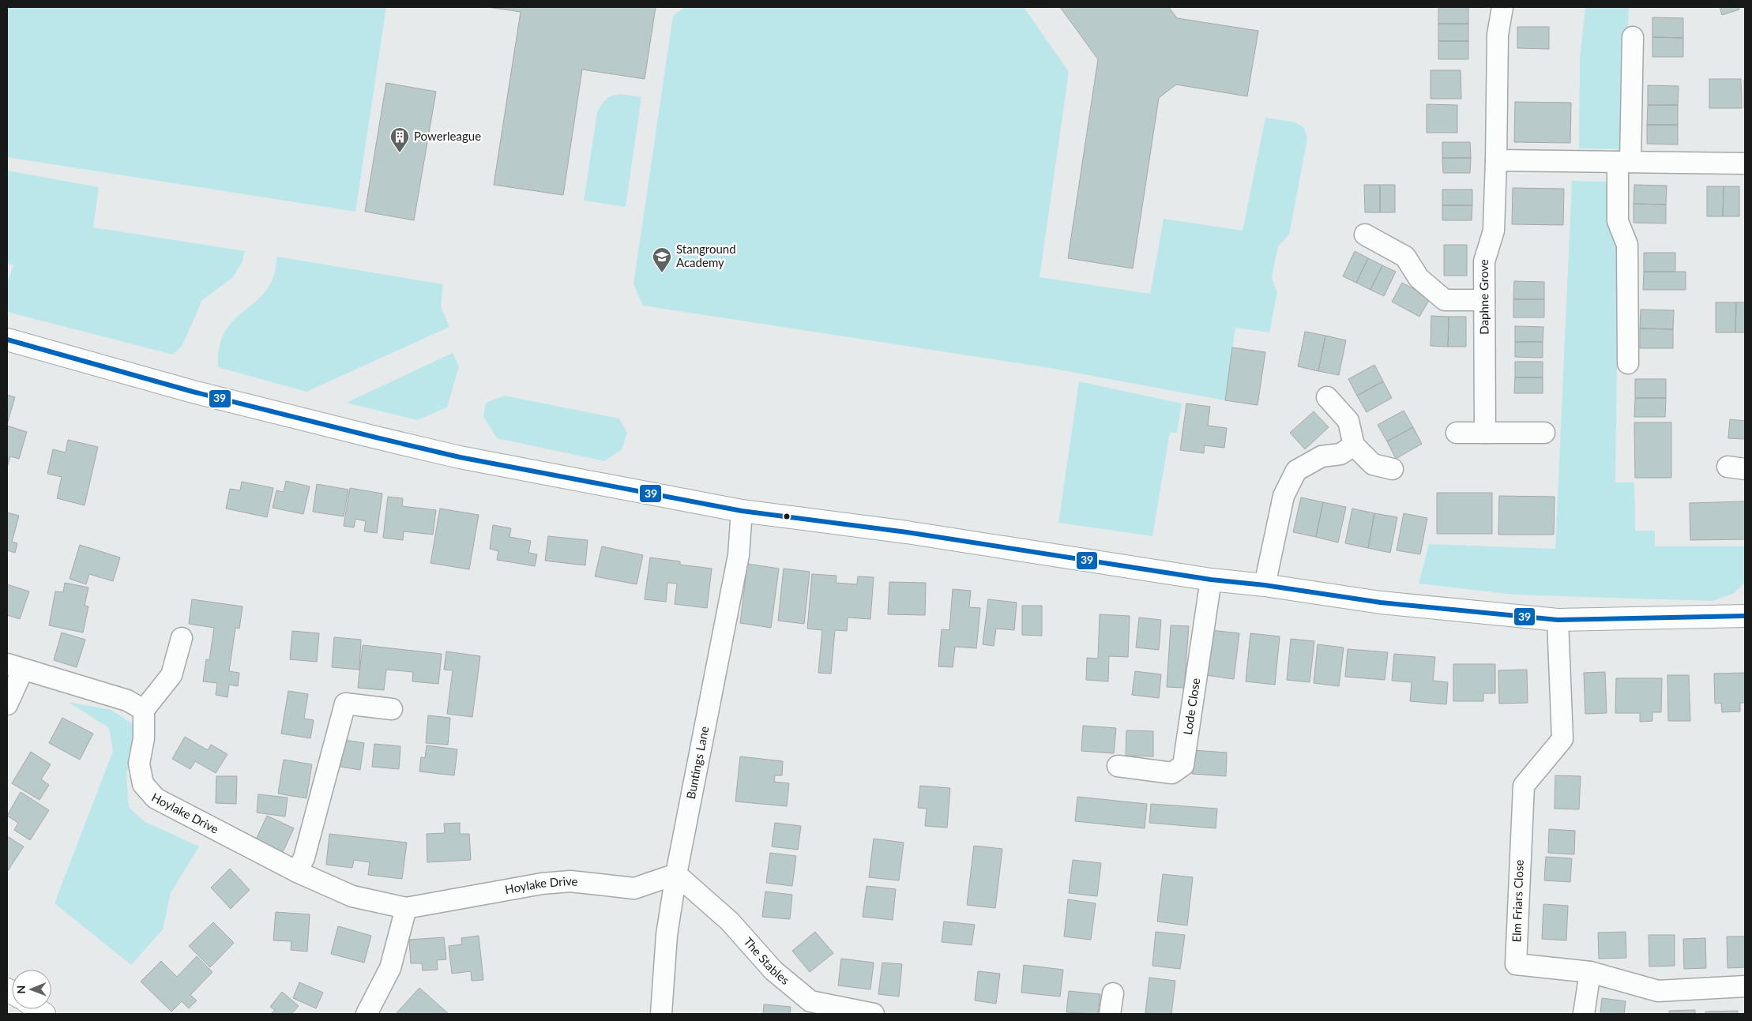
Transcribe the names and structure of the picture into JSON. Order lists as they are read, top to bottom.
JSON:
{
  "streets": {
    "street": [
      "Daphne Grove",
      "Lode Close",
      "Buntings Lane",
      "Hoylake Drive",
      "Elm Friars Close",
      "The Stables"
    ]
  },
  "crossings": [
    ["Buntings Lane", "Hoylake Drive"],
    ["Buntings Lane", "The Stables"],
    ["Hoylake Drive", "The Stables"]
  ],
  "places": {
    "building": ["Powerleague"],
    "school or university": ["Stanground Academy"]
  },
  "lines": ["transit line 39"],
  "north": "left"
}
